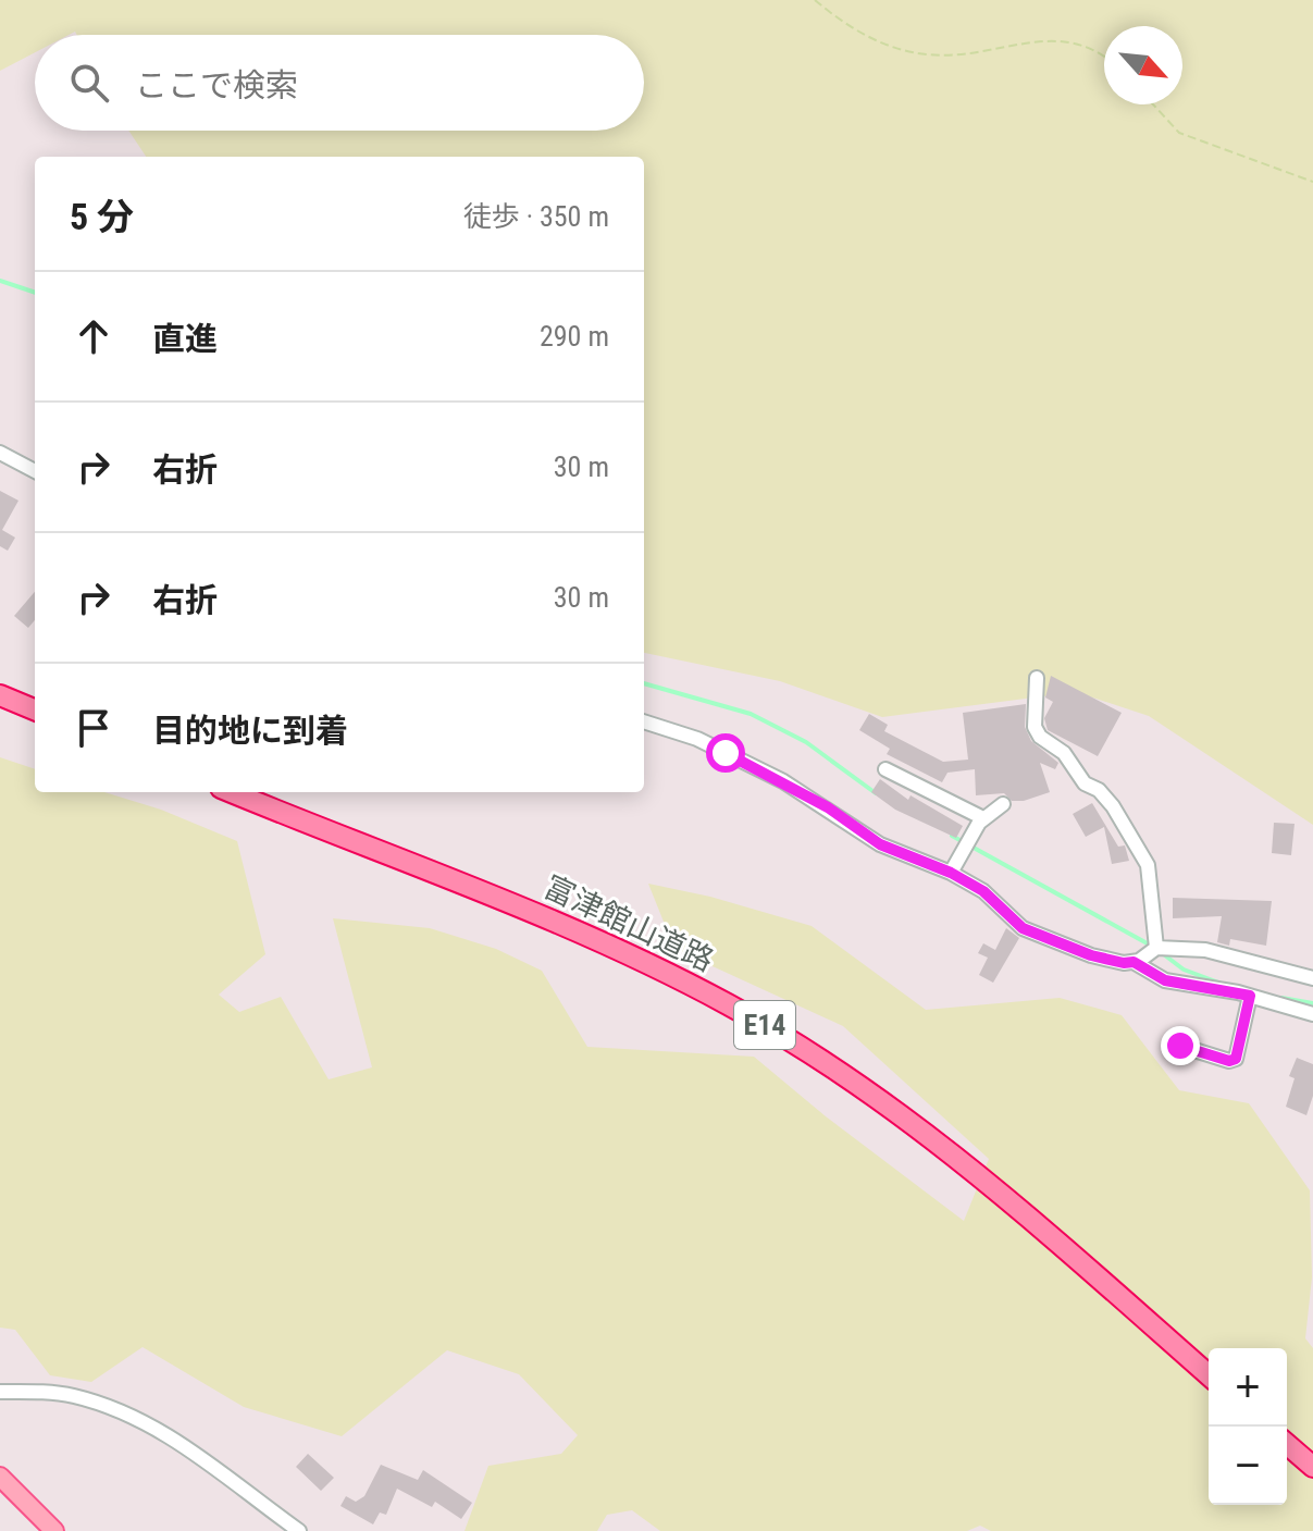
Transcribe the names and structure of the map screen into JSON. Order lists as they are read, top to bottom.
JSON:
{
  "streets": {
    "highway": ["富津館山道路", "E14"]
  },
  "north": "bottom right",
  "page": {
    "search": "ここで検索",
    "heading": ["5 分", "徒歩 · 350 m"],
    "list": [
      ["直進", "290 m"],
      ["右折", "30 m"],
      ["右折", "30 m"],
      "目的地に到着"
    ],
    "map_buttons": ["+", "−"]
  }
}
